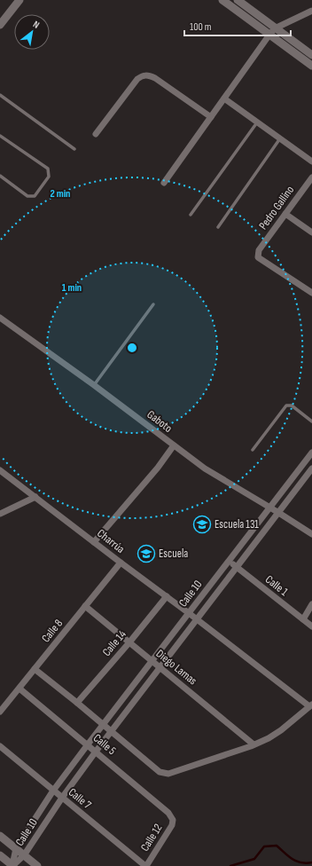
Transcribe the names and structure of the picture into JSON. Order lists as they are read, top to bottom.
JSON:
{
  "streets": {
    "street": [
      "Pedro Gallino",
      "Gaboto",
      "Charrúa",
      "Calle 1",
      "Calle 10",
      "Calle 8",
      "Calle 14",
      "Diego Lamas",
      "Calle 5",
      "Calle 7",
      "Calle 12"
    ]
  },
  "crossings": [
    ["Gaboto", "Calle 10"],
    ["Charrúa", "Calle 10"],
    ["Charrúa", "Calle 8"],
    ["Charrúa", "Calle 14"],
    ["Calle 1", "Calle 10"],
    ["Calle 10", "Diego Lamas"],
    ["Calle 10", "Calle 5"],
    ["Calle 10", "Calle 7"],
    ["Calle 8", "Diego Lamas"],
    ["Calle 8", "Calle 5"],
    ["Calle 14", "Diego Lamas"],
    ["Calle 5", "Calle 12"],
    ["Calle 7", "Calle 12"]
  ],
  "places": {
    "school or university": ["Escuela 131", "Escuela"]
  },
  "scale_bar": "100 m",
  "north": "top right",
  "rings": ["2 min", "1 min"]
}
